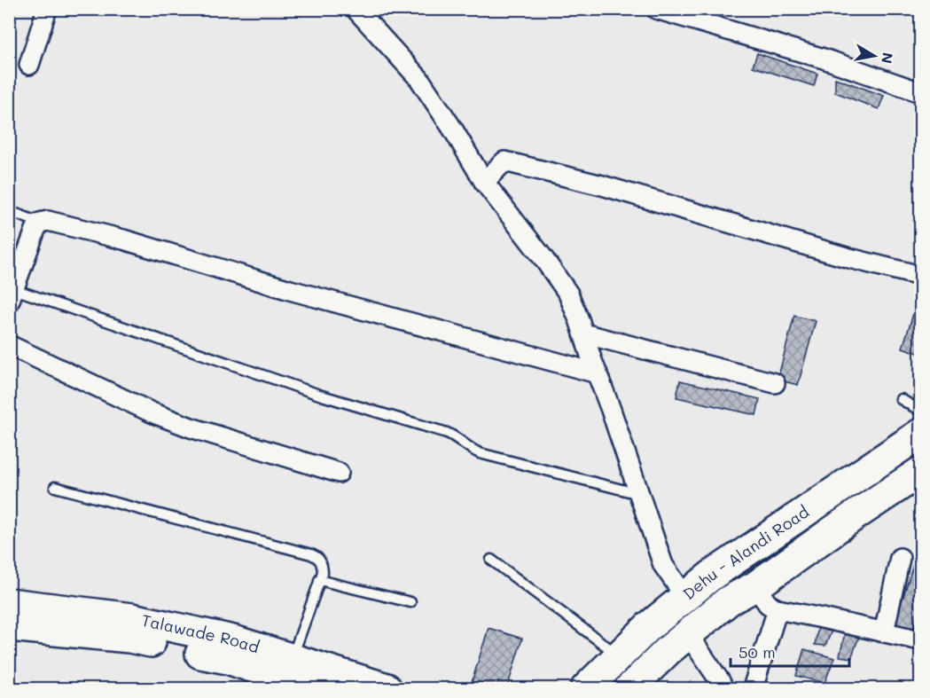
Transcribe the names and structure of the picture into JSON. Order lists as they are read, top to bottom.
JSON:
{
  "streets": {
    "main road": ["Dehu - Alandi Road", "Talawade Road"]
  },
  "scale_bar": "50 m",
  "north": "right"
}
